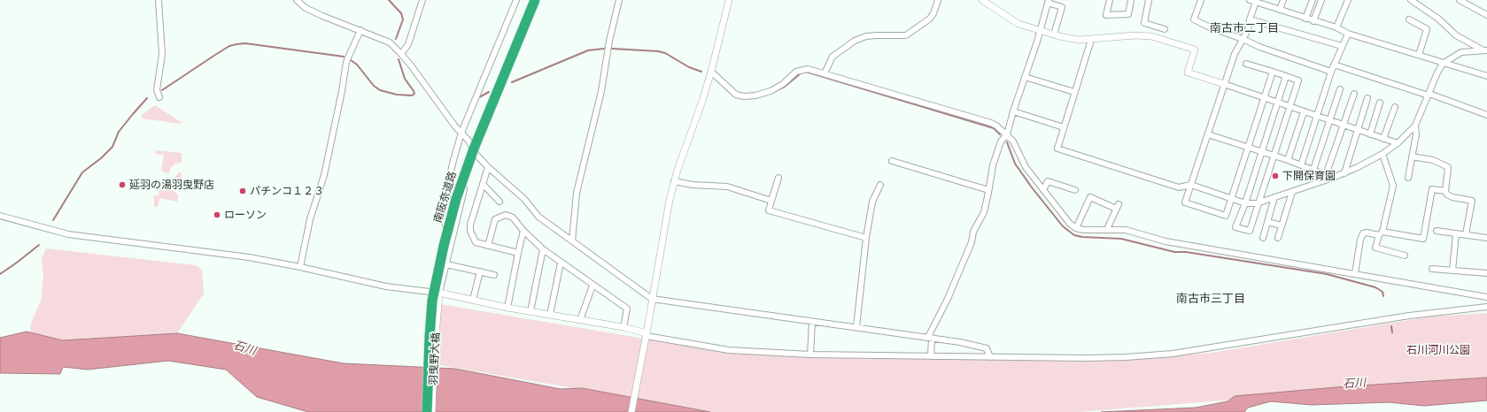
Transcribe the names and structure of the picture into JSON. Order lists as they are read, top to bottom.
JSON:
{
  "streets": {
    "highway": ["南阪奈道路"],
    "street": ["羽曳野大橋"]
  },
  "districts": ["南古市二丁目", "南古市三丁目"],
  "water": ["石川"],
  "parks": ["石川河川公園"],
  "places": [
    "下開保育園",
    "延羽の湯羽曳野店",
    "パチンコ１２３",
    "ローソン"
  ]
}
